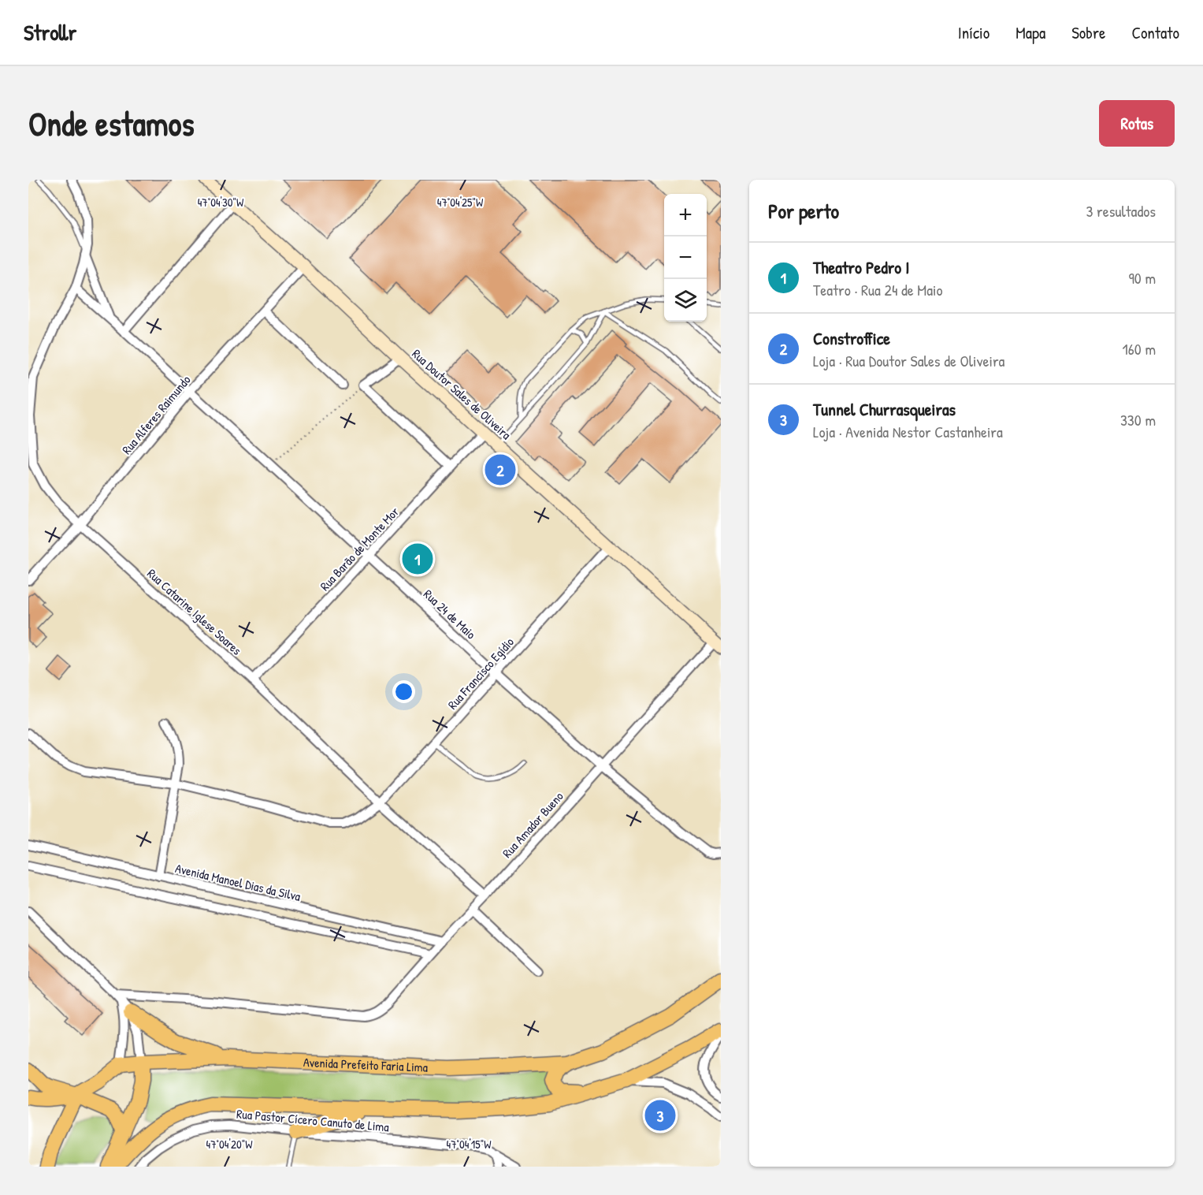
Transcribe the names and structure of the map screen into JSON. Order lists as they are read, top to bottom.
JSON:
{
  "streets": {
    "main road": ["Rua Doutor Sales de Oliveira", "Avenida Prefeito Faria Lima"],
    "street": [
      "Rua Alferes Raimundo",
      "Rua Barão de Monte Mor",
      "Rua Catarine Iglese Soares",
      "Rua 24 de Maio",
      "Rua Francisco Egídio",
      "Rua Amador Bueno",
      "Avenida Manoel Dias da Silva",
      "Rua Pastor Cícero Canuto de Lima"
    ]
  },
  "crossings": [
    ["Rua Doutor Sales de Oliveira", "Rua Alferes Raimundo"],
    ["Rua Doutor Sales de Oliveira", "Rua Barão de Monte Mor"],
    ["Rua Doutor Sales de Oliveira", "Rua Francisco Egídio"],
    ["Rua Doutor Sales de Oliveira", "Rua Amador Bueno"],
    ["Rua Alferes Raimundo", "Rua Catarine Iglese Soares"],
    ["Rua Alferes Raimundo", "Rua 24 de Maio"],
    ["Rua Barão de Monte Mor", "Rua Catarine Iglese Soares"],
    ["Rua Barão de Monte Mor", "Rua 24 de Maio"],
    ["Rua Catarine Iglese Soares", "Rua 24 de Maio"],
    ["Rua Catarine Iglese Soares", "Rua Francisco Egídio"],
    ["Rua Catarine Iglese Soares", "Rua Amador Bueno"],
    ["Rua 24 de Maio", "Rua Francisco Egídio"],
    ["Rua 24 de Maio", "Rua Amador Bueno"],
    ["Rua Amador Bueno", "Avenida Manoel Dias da Silva"]
  ],
  "page": {
    "header": "Strollr",
    "nav": [
      "Início",
      "Mapa",
      "Sobre",
      "Contato"
    ],
    "buttons": "Rotas",
    "title": "Onde estamos",
    "heading": ["Por perto", "3 resultados"],
    "map_buttons": ["+", "−"],
    "list": [
      {
        "mark": "1",
        "name": "Theatro Pedro I",
        "note": "Teatro · Rua 24 de Maio",
        "value": "90 m"
      },
      {
        "mark": "2",
        "name": "Constroffice",
        "note": "Loja · Rua Doutor Sales de Oliveira",
        "value": "160 m"
      },
      {
        "mark": "3",
        "name": "Tunnel Churrasqueiras",
        "note": "Loja · Avenida Nestor Castanheira",
        "value": "330 m"
      }
    ],
    "pins": ["2", "1", "3"]
  },
  "coordinates": [
    "47°04'30\"W",
    "47°04'25\"W",
    "47°04'20\"W",
    "47°04'15\"W"
  ]
}
